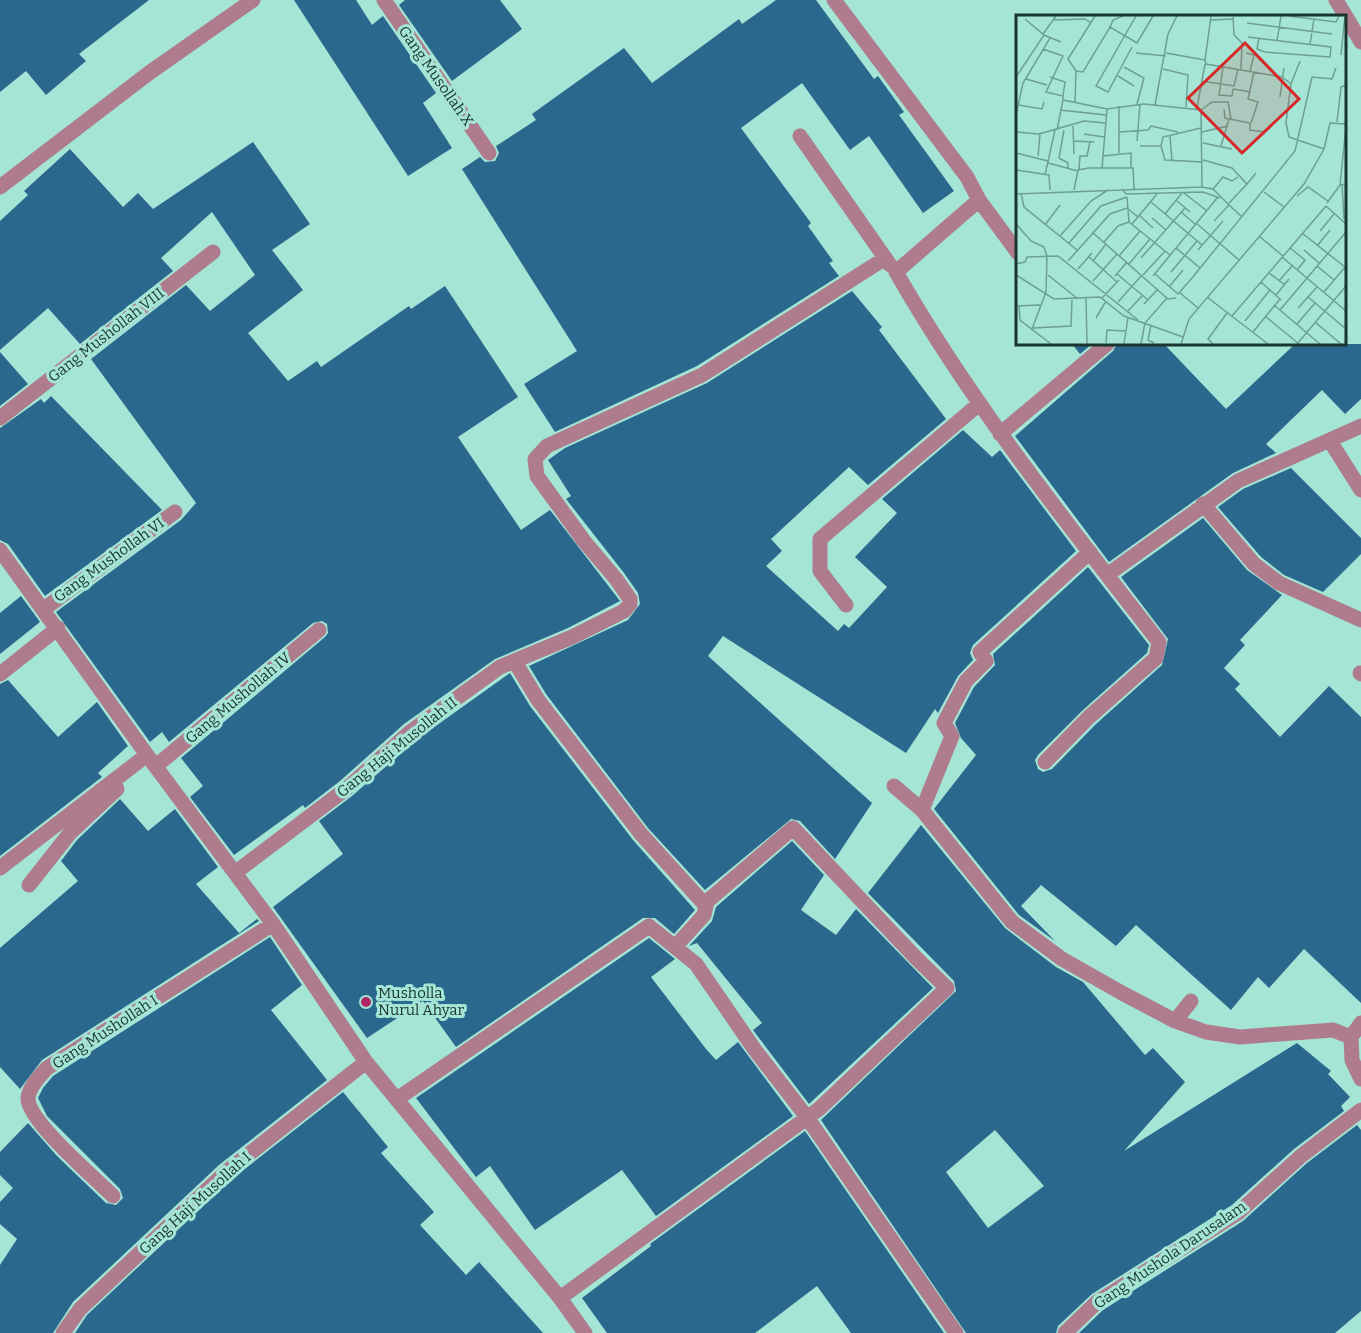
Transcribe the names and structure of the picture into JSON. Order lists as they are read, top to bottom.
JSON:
{
  "streets": {
    "street": [
      "Gang Musollah X",
      "Gang Mushollah VIII",
      "Gang Mushollah VI",
      "Gang Mushollah IV",
      "Gang Haji Musollah II",
      "Gang Mushollah I",
      "Gang Haji Musollah I",
      "Gang Mushola Darusalam"
    ]
  },
  "places": ["Musholla Nurul Ahyar"]
}
